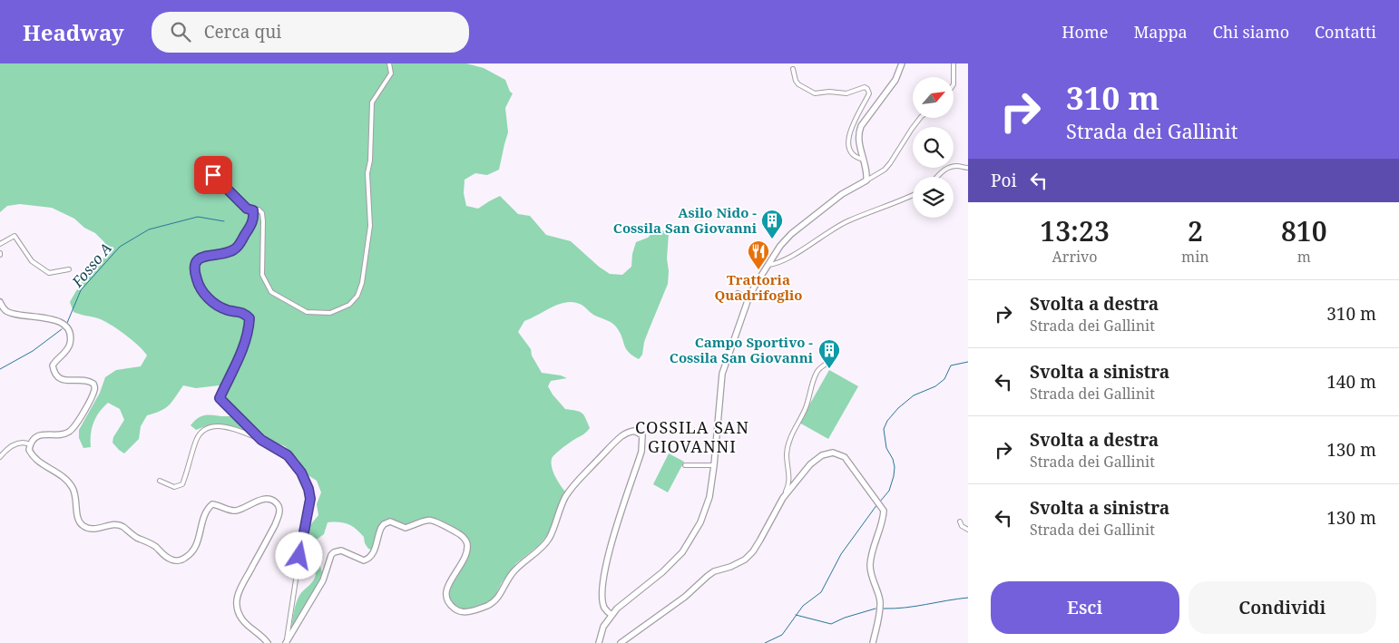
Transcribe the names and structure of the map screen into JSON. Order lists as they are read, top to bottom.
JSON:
{
  "districts": ["COSSILA SAN GIOVANNI"],
  "water": ["Fosso A"],
  "places": {
    "building": ["Asilo Nido - Cossila San Giovanni", "Campo Sportivo - Cossila San Giovanni"],
    "restaurant": ["Trattoria Quadrifoglio"]
  },
  "north": "top right",
  "page": {
    "header": "Headway",
    "search": "Cerca qui",
    "nav": [
      "Home",
      "Mappa",
      "Chi siamo",
      "Contatti"
    ],
    "turn": ["310 m", "Strada dei Gallinit"],
    "then": "Poi",
    "eta": [
      "13:23",
      "Arrivo",
      "2",
      "min",
      "810",
      "m"
    ],
    "list": [
      {
        "name": "Svolta a destra",
        "note": "Strada dei Gallinit",
        "value": "310 m"
      },
      {
        "name": "Svolta a sinistra",
        "note": "Strada dei Gallinit",
        "value": "140 m"
      },
      {
        "name": "Svolta a destra",
        "note": "Strada dei Gallinit",
        "value": "130 m"
      },
      {
        "name": "Svolta a sinistra",
        "note": "Strada dei Gallinit",
        "value": "130 m"
      }
    ],
    "buttons": ["Esci", "Condividi"]
  }
}
